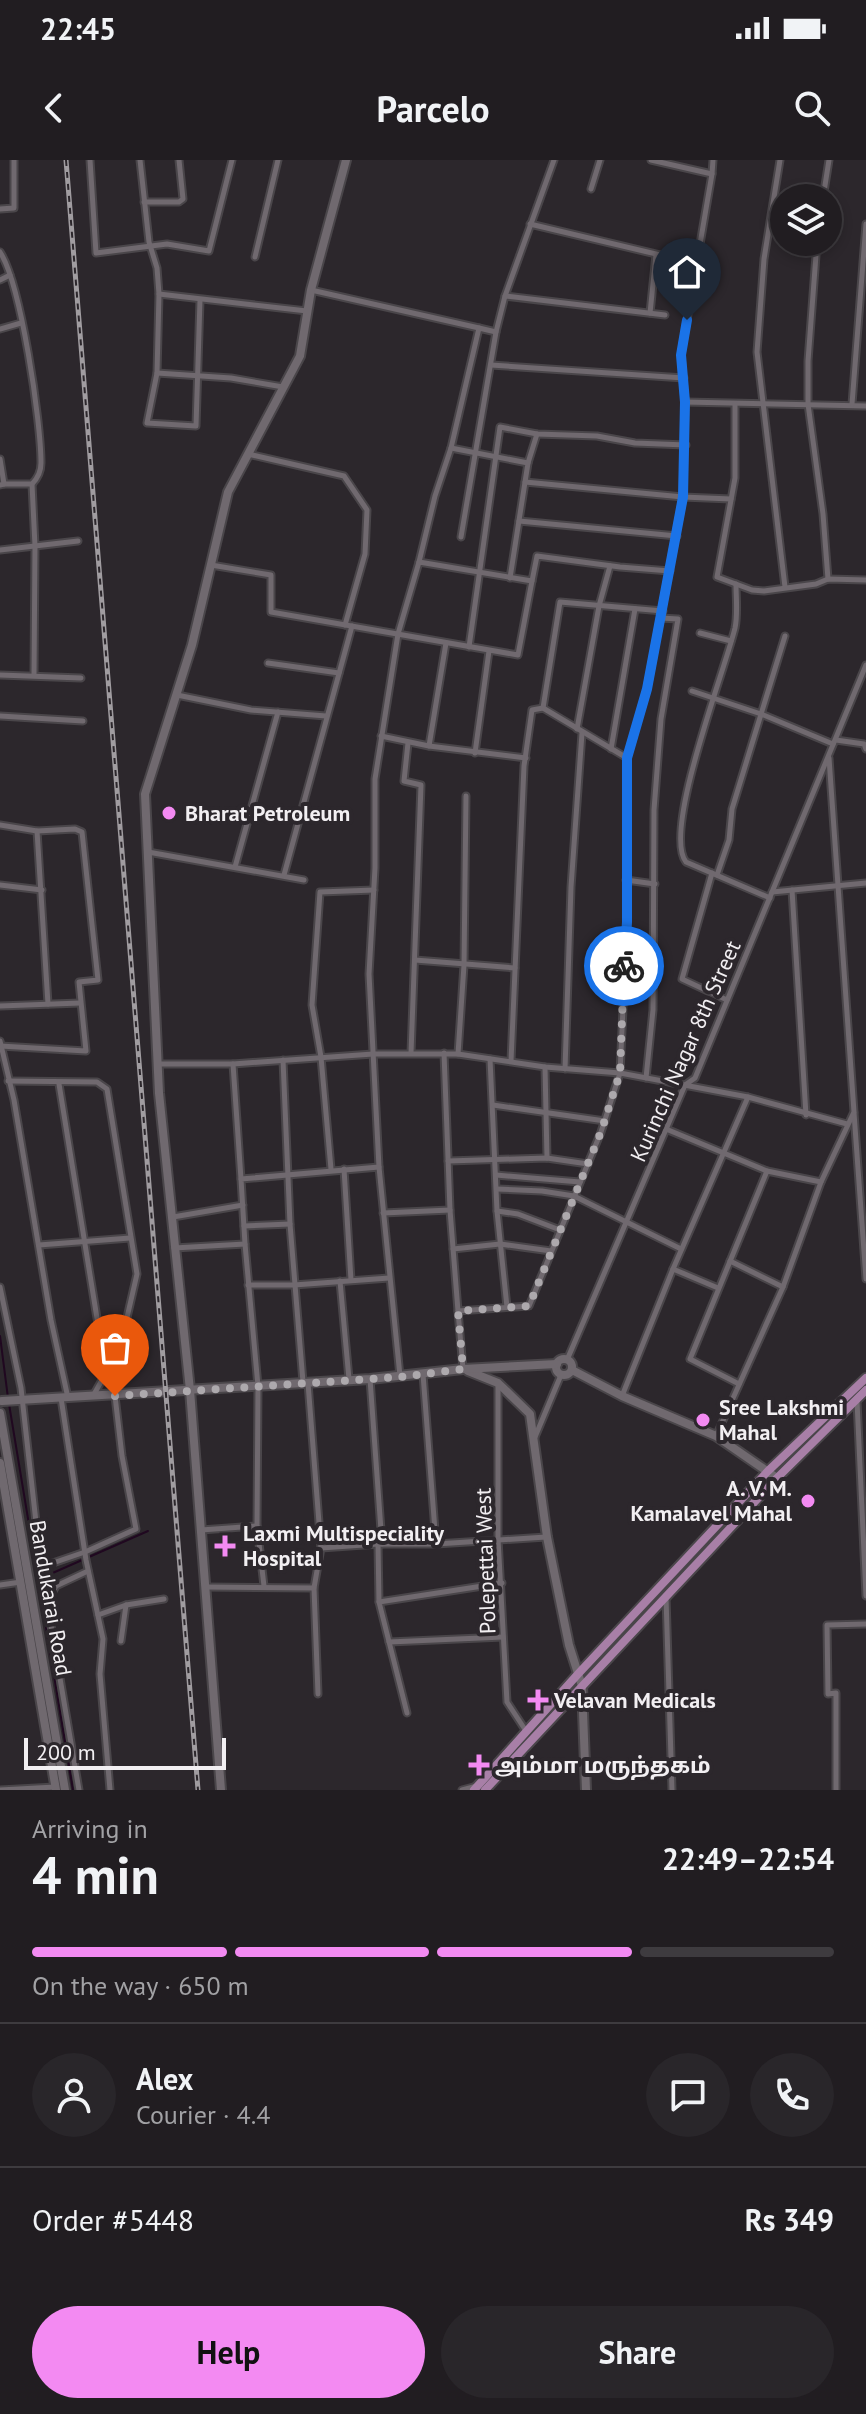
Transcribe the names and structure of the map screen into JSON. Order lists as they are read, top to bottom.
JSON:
{
  "streets": {
    "street": ["Kurinchi Nagar 8th Street", "Polepettai West", "Bandukarai Road"]
  },
  "places": {
    "other": ["Bharat Petroleum", "Sree Lakshmi Mahal", "A. V. M. Kamalavel Mahal"],
    "health": ["Laxmi Multispeciality Hospital", "Velavan Medicals", "அம்மா மருந்தகம்"]
  },
  "scale_bar": "200 m",
  "page": {
    "status": "22:45",
    "header": "Parcelo",
    "scale": "200 m",
    "heading": ["4 min", "Arriving in", "22:49–22:54"],
    "panel": [
      "Alex",
      "Courier · 4.4",
      "Order #5448",
      "Rs 349"
    ],
    "bar": "On the way · 650 m",
    "buttons": ["Help", "Share"]
  }
}
